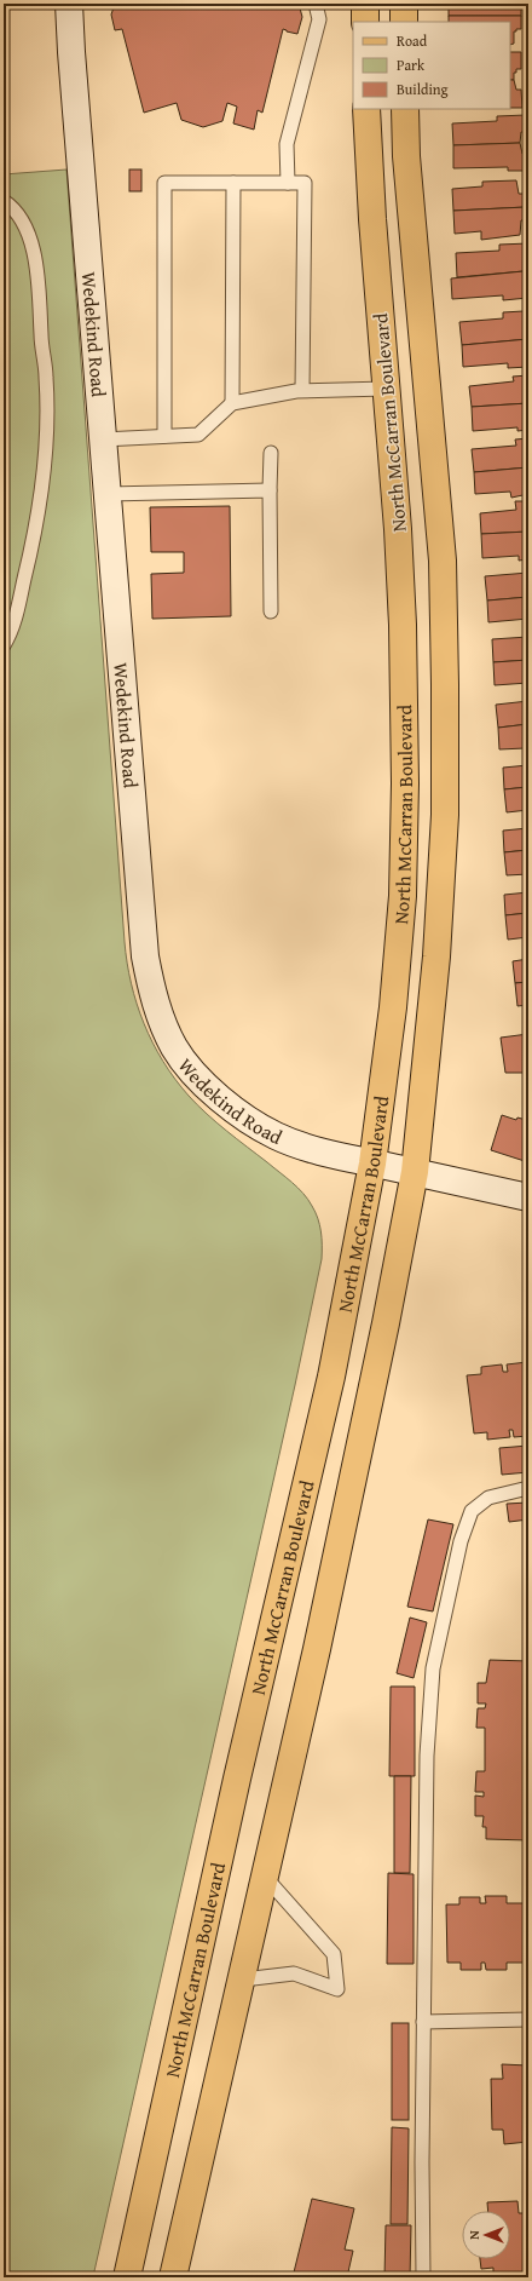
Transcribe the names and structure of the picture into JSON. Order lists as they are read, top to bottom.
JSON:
{
  "streets": {
    "main road": ["North McCarran Boulevard"],
    "street": ["Wedekind Road"]
  },
  "crossings": [
    ["Wedekind Road", "North McCarran Boulevard"]
  ],
  "legend": ["Road", "Park", "Building"],
  "north": "left"
}
